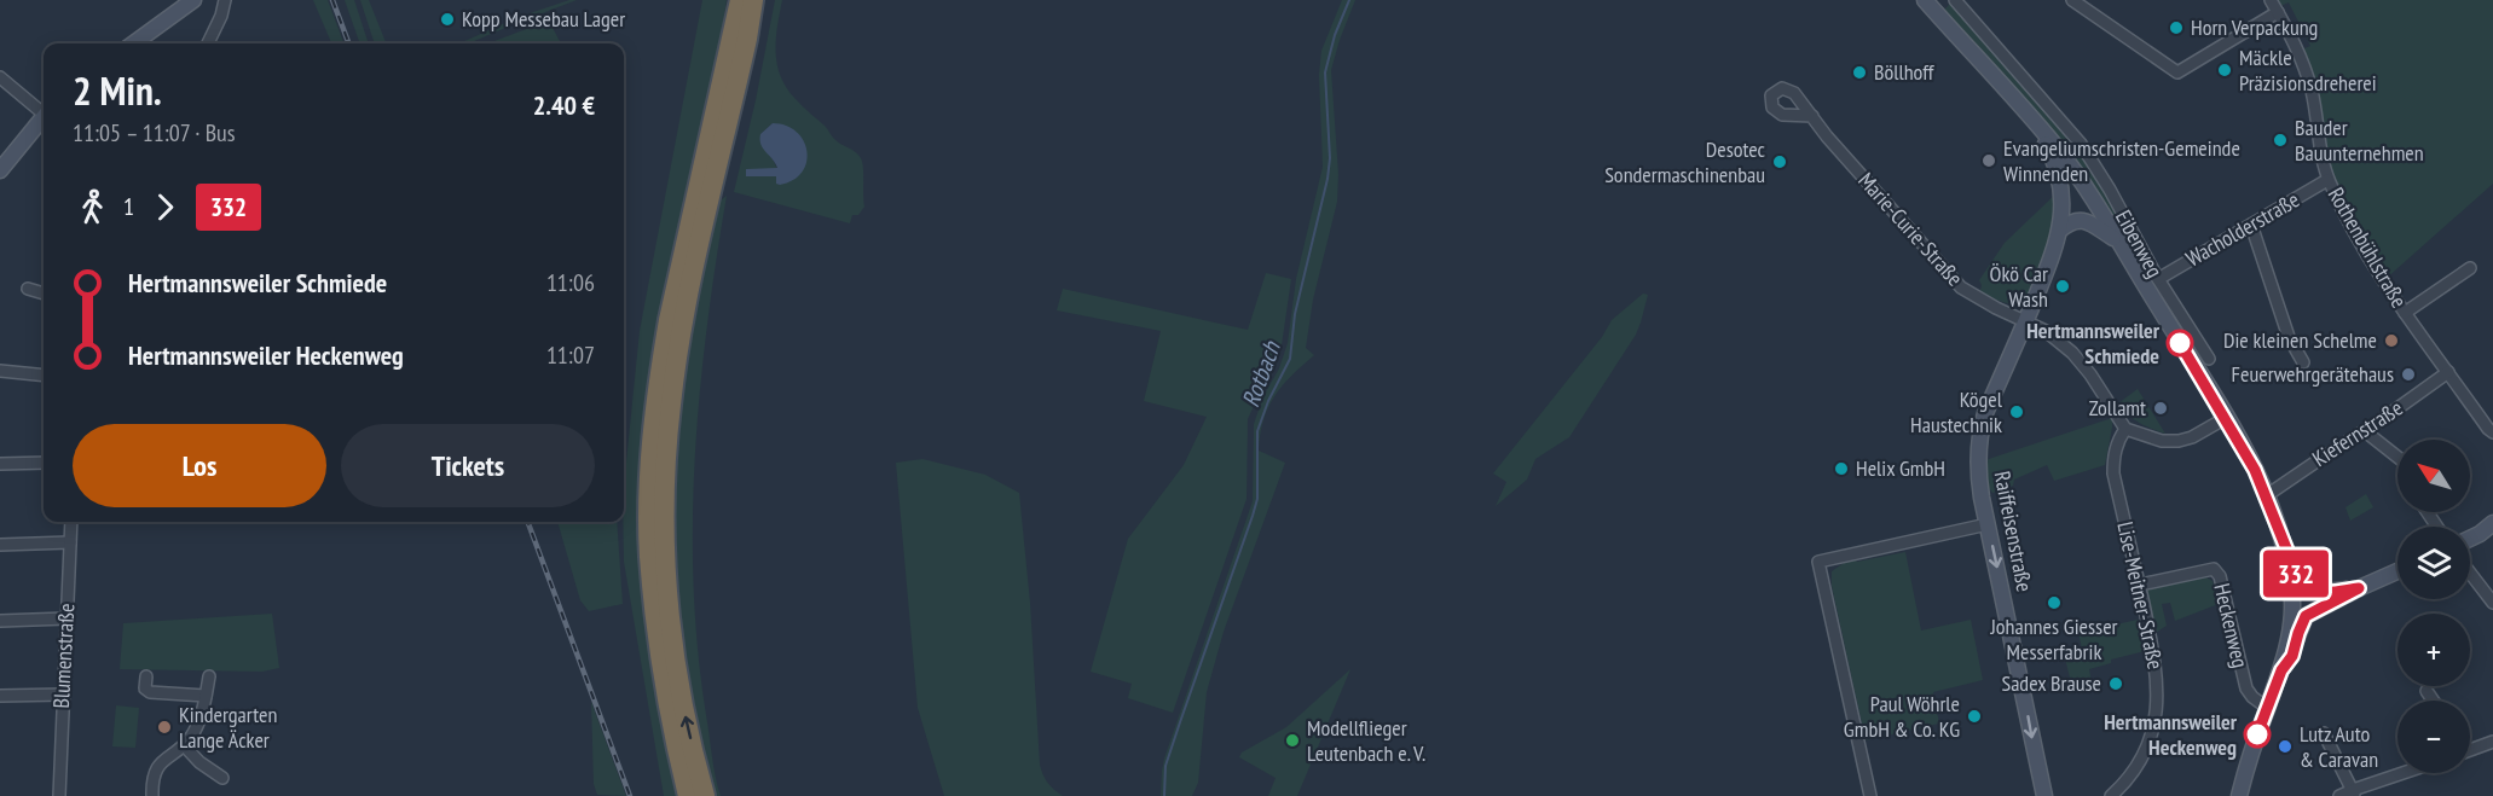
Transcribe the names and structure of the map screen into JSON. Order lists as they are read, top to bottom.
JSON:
{
  "streets": {
    "main road": ["Raiffeisenstraße"],
    "street": [
      "Marie-Curie-Straße",
      "Wacholderstraße",
      "Eibenweg",
      "Rothenbühlstraße",
      "Kiefernstraße",
      "Lise-Meitner-Straße",
      "Heckenweg",
      "Blumenstraße"
    ]
  },
  "crossings": [
    ["Marie-Curie-Straße", "Raiffeisenstraße"],
    ["Marie-Curie-Straße", "Lise-Meitner-Straße"],
    ["Wacholderstraße", "Eibenweg"],
    ["Wacholderstraße", "Rothenbühlstraße"],
    ["Rothenbühlstraße", "Kiefernstraße"],
    ["Lise-Meitner-Straße", "Heckenweg"]
  ],
  "one_way": ["Raiffeisenstraße"],
  "water": ["Rotbach"],
  "places": [
    "Kopp Messebau Lager",
    "Horn Verpackung",
    "Mäckle Präzisionsdreherei",
    "Böllhoff",
    "Bauder Bauunternehmen",
    "Evangeliumschristen-Gemeinde Winnenden",
    "Desotec Sondermaschinenbau",
    "Ökö Car Wash",
    "Die kleinen Schelme",
    "Hertmannsweiler Schmiede",
    "Feuerwehrgerätehaus",
    "Zollamt",
    "Kögel Haustechnik",
    "Helix GmbH",
    "Johannes Giesser Messerfabrik",
    "Sadex Brause",
    "Paul Wöhrle GmbH & Co. KG",
    "Kindergarten Lange Äcker",
    "Hertmannsweiler Heckenweg",
    "Modellflieger Leutenbach e. V.",
    "Lutz Auto & Caravan"
  ],
  "lines": ["bus line 332"],
  "north": "top left",
  "page": {
    "on_map": "332",
    "heading": ["2 Min.", "11:05 – 11:07 · Bus", "2.40 €"],
    "legs": ["1", "332"],
    "list": [
      {
        "name": "Hertmannsweiler Schmiede",
        "value": "11:06"
      },
      {
        "name": "Hertmannsweiler Heckenweg",
        "value": "11:07"
      }
    ],
    "buttons": ["Los", "Tickets"],
    "map_buttons": ["+", "−"]
  }
}
